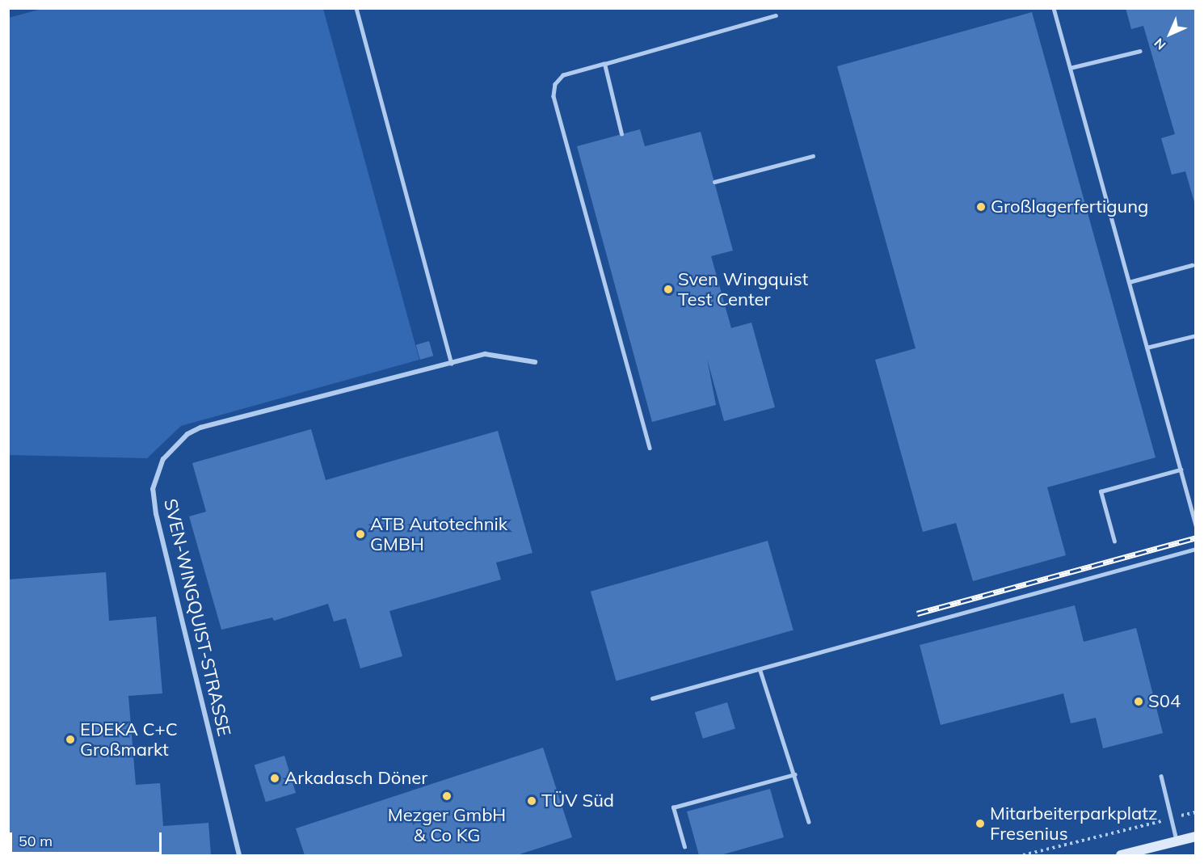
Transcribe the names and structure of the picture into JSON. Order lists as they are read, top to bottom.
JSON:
{
  "streets": {
    "street": ["SVEN-WINGQUIST-STRASSE"]
  },
  "places": [
    "Großlagerfertigung",
    "Sven Wingquist Test Center",
    "ATB Autotechnik GMBH",
    "S04",
    "EDEKA C+C Großmarkt",
    "Arkadasch Döner",
    "Mezger GmbH & Co KG",
    "TÜV Süd",
    "Mitarbeiterparkplatz Fresenius"
  ],
  "scale_bar": "50 m",
  "north": "bottom left"
}
